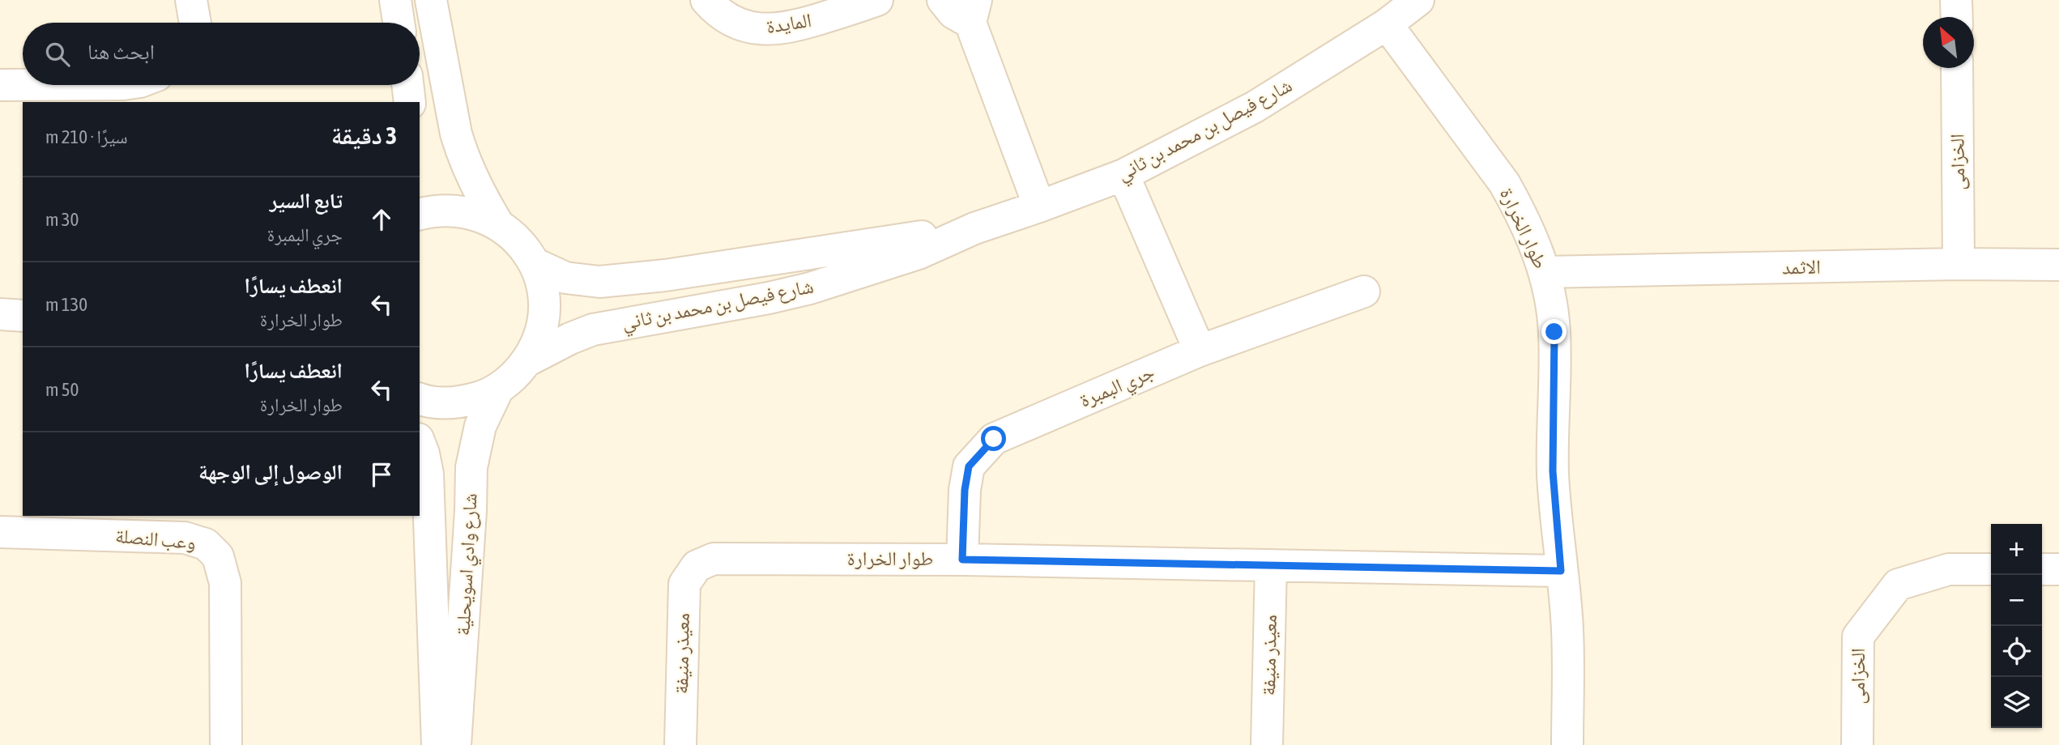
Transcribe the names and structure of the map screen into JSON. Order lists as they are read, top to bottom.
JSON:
{
  "streets": {
    "street": [
      "المايدة",
      "شارع فيصل بن محمد بن ثاني",
      "الخزامى",
      "طوار الخرارة",
      "الاثمد",
      "جري البمبرة",
      "وعب النصلة",
      "شارع وادي اسويحلية",
      "معيذر منيفة"
    ]
  },
  "crossings": [
    ["شارع فيصل بن محمد بن ثاني", "طوار الخرارة"],
    ["الخزامى", "الاثمد"],
    ["طوار الخرارة", "الاثمد"],
    ["طوار الخرارة", "جري البمبرة"],
    ["طوار الخرارة", "معيذر منيفة"]
  ],
  "north": "top left",
  "page": {
    "search": "ابحث هنا",
    "heading": ["3 دقيقة", "سيرًا · 210 m"],
    "list": [
      ["تابع السير", "جري البمبرة", "30 m"],
      ["انعطف يسارًا", "طوار الخرارة", "130 m"],
      ["انعطف يسارًا", "طوار الخرارة", "50 m"],
      "الوصول إلى الوجهة"
    ],
    "map_buttons": ["+", "−"]
  }
}
